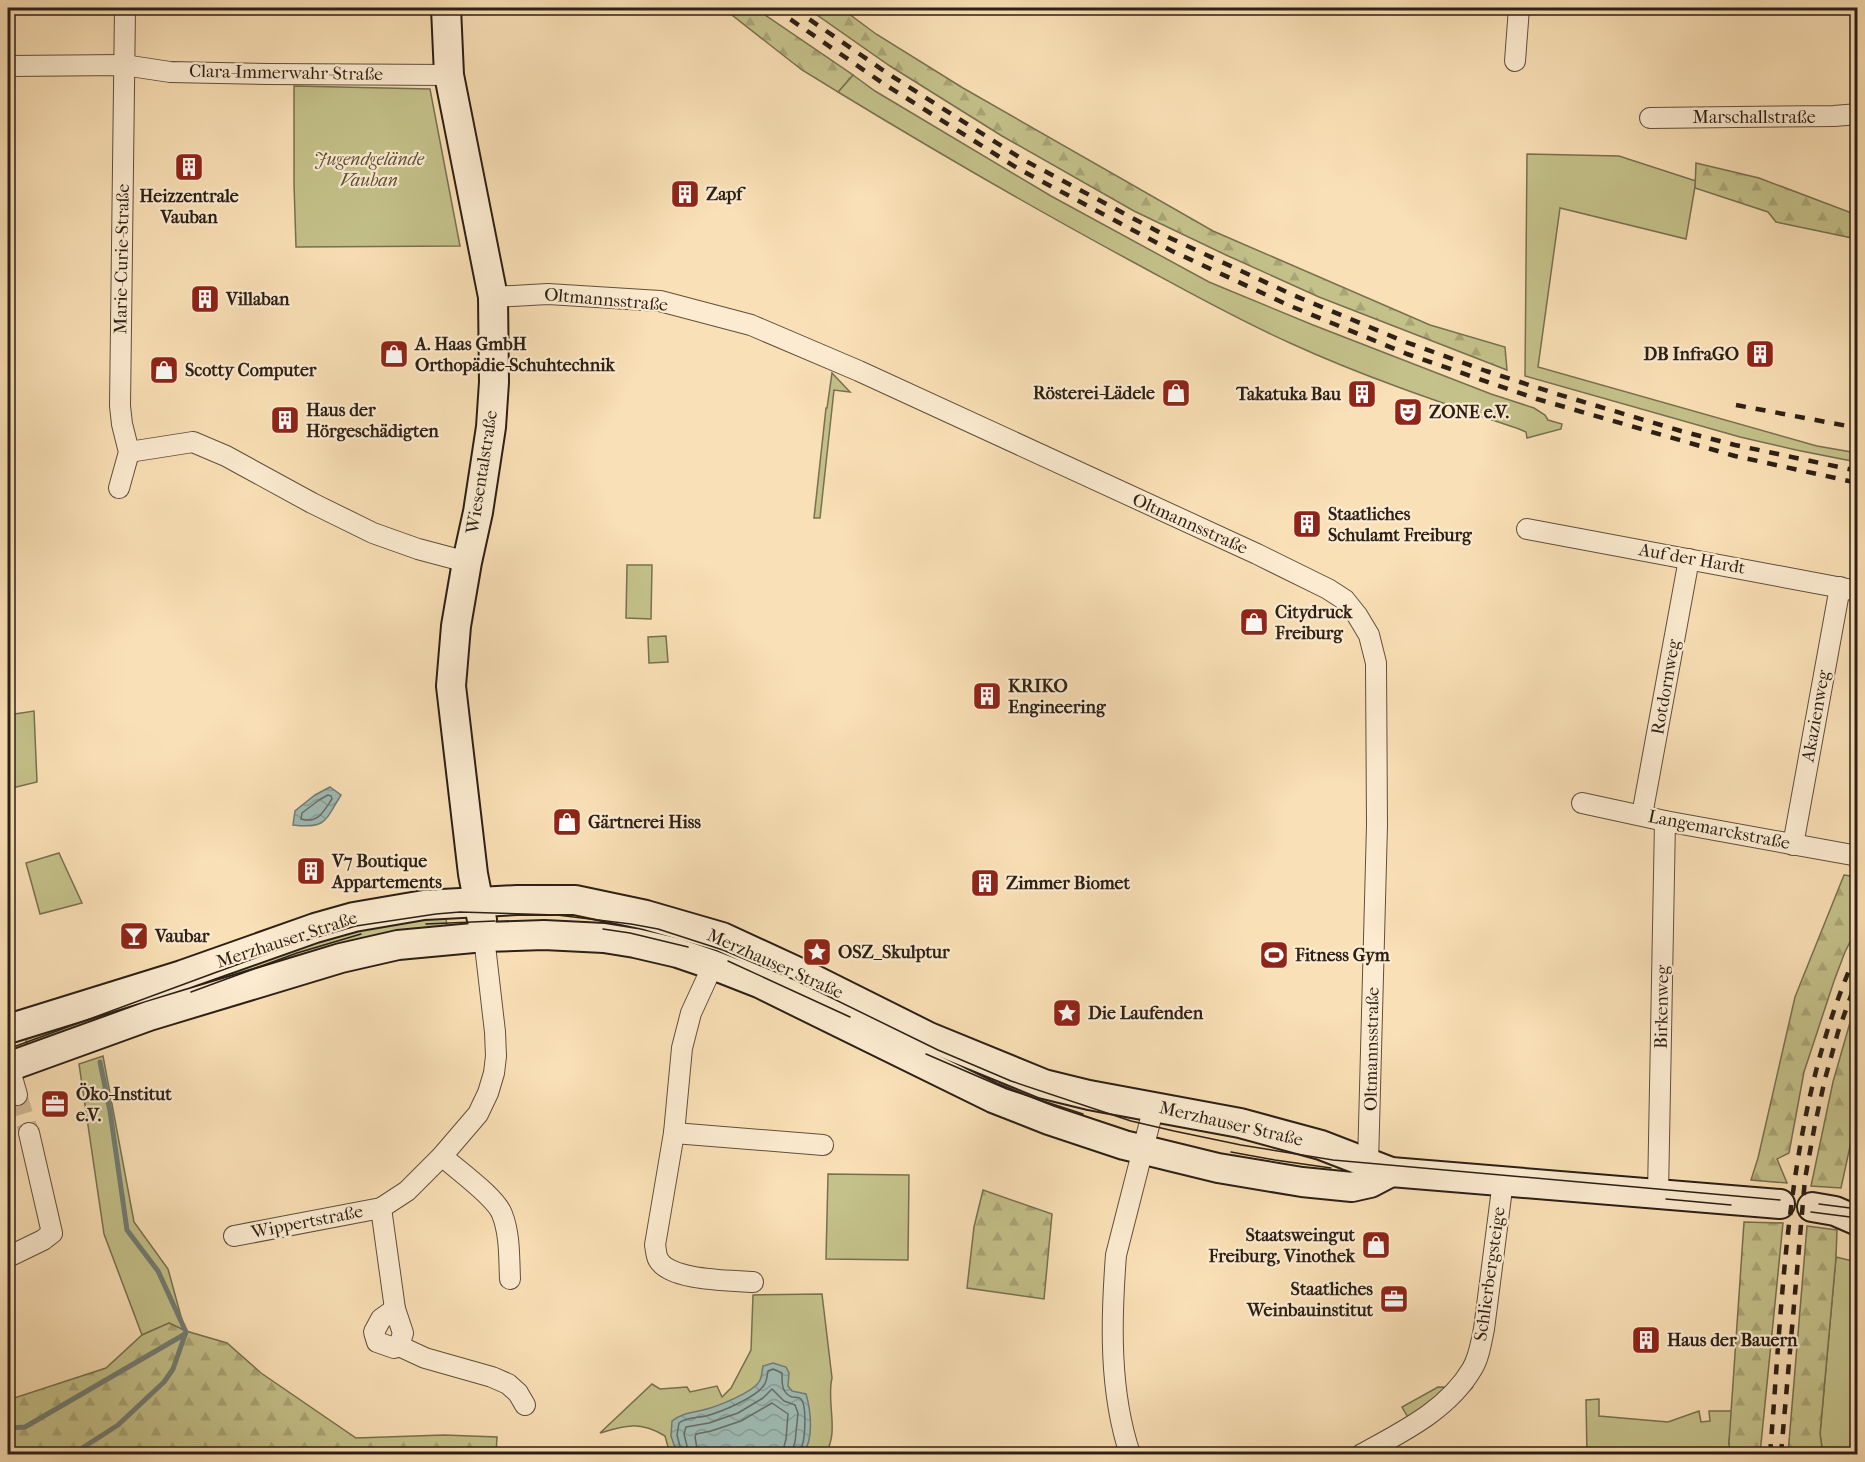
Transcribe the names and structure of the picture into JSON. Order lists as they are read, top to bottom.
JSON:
{
  "streets": {
    "main road": ["Wiesentalstraße", "Merzhauser Straße"],
    "street": [
      "Clara-Immerwahr-Straße",
      "Marschallstraße",
      "Marie-Curie-Straße",
      "Oltmannsstraße",
      "Auf der Hardt",
      "Rotdornweg",
      "Akazienweg",
      "Langemarckstraße",
      "Birkenweg",
      "Wippertstraße",
      "Schlierbergsteige"
    ]
  },
  "crossings": [
    ["Clara-Immerwahr-Straße", "Marie-Curie-Straße"],
    ["Clara-Immerwahr-Straße", "Wiesentalstraße"],
    ["Oltmannsstraße", "Wiesentalstraße"],
    ["Oltmannsstraße", "Merzhauser Straße"],
    ["Wiesentalstraße", "Merzhauser Straße"],
    ["Wiesentalstraße", "Wippertstraße"],
    ["Auf der Hardt", "Rotdornweg"],
    ["Auf der Hardt", "Akazienweg"],
    ["Rotdornweg", "Langemarckstraße"],
    ["Akazienweg", "Langemarckstraße"],
    ["Langemarckstraße", "Birkenweg"],
    ["Merzhauser Straße", "Birkenweg"],
    ["Merzhauser Straße", "Wippertstraße"],
    ["Merzhauser Straße", "Schlierbergsteige"]
  ],
  "parks": ["Jugendgelände Vauban"],
  "places": {
    "building": [
      "Heizzentrale Vauban",
      "Zapf",
      "Villaban",
      "DB InfraGO",
      "Takatuka Bau",
      "Haus der Hörgeschädigten",
      "Staatliches Schulamt Freiburg",
      "KRIKO Engineering",
      "V7 Boutique Appartements",
      "Zimmer Biomet",
      "Haus der Bauern"
    ],
    "shop": [
      "A. Haas GmbH Orthopädie-Schuhtechnik",
      "Scotty Computer",
      "Rösterei-Lädele",
      "Citydruck Freiburg",
      "Gärtnerei Hiss",
      "Staatsweingut Freiburg, Vinothek"
    ],
    "theatre": ["ZONE e.V."],
    "bar": ["Vaubar"],
    "place": ["OSZ_Skulptur", "Die Laufenden"],
    "sports": ["Fitness Gym"],
    "office": ["Öko-Institut e.V.", "Staatliches Weinbauinstitut"]
  }
}
